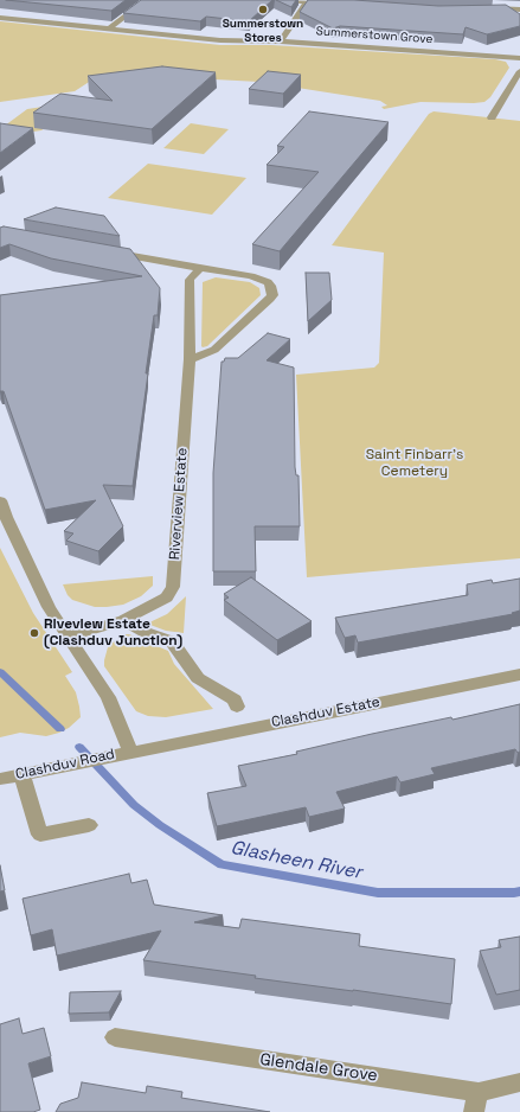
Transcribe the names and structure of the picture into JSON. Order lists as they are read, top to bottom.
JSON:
{
  "streets": {
    "street": [
      "Summerstown Grove",
      "Riverview Estate",
      "Clashduv Estate",
      "Clashduv Road",
      "Glendale Grove"
    ]
  },
  "crossings": [
    ["Clashduv Estate", "Clashduv Road"]
  ],
  "water": ["Glasheen River"],
  "parks": ["Saint Finbarr's Cemetery"],
  "places": ["Summerstown Stores", "Riveview Estate (Clashduv Junction)"]
}
